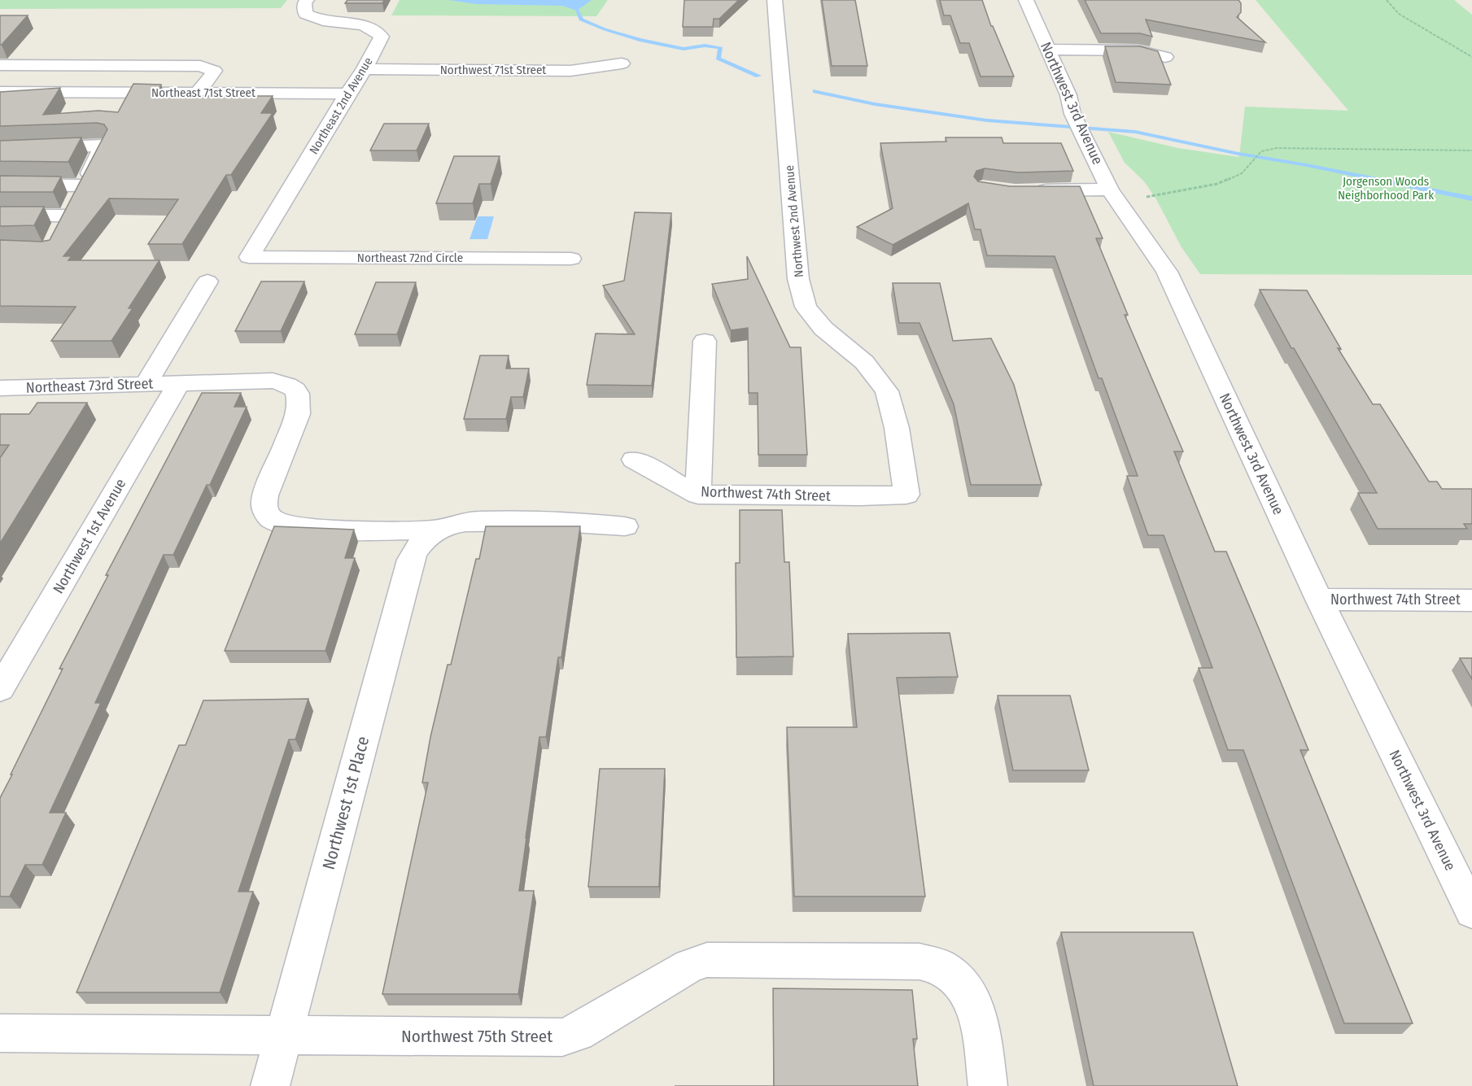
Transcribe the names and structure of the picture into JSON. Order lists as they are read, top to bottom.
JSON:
{
  "streets": {
    "street": [
      "Northwest 71st Street",
      "Northeast 71st Street",
      "Northwest 3rd Avenue",
      "Northeast 2nd Avenue",
      "Northwest 2nd Avenue",
      "Northeast 72nd Circle",
      "Northeast 73rd Street",
      "Northwest 74th Street",
      "Northwest 1st Avenue",
      "Northwest 1st Place",
      "Northwest 75th Street"
    ]
  },
  "crossings": [
    ["Northwest 71st Street", "Northeast 2nd Avenue"],
    ["Northeast 71st Street", "Northeast 2nd Avenue"],
    ["Northwest 3rd Avenue", "Northwest 74th Street"],
    ["Northeast 2nd Avenue", "Northeast 72nd Circle"],
    ["Northwest 2nd Avenue", "Northwest 74th Street"],
    ["Northeast 73rd Street", "Northwest 1st Avenue"],
    ["Northeast 73rd Street", "Northwest 1st Place"],
    ["Northwest 1st Place", "Northwest 75th Street"]
  ],
  "parks": ["Jorgenson Woods Neighborhood Park"]
}
